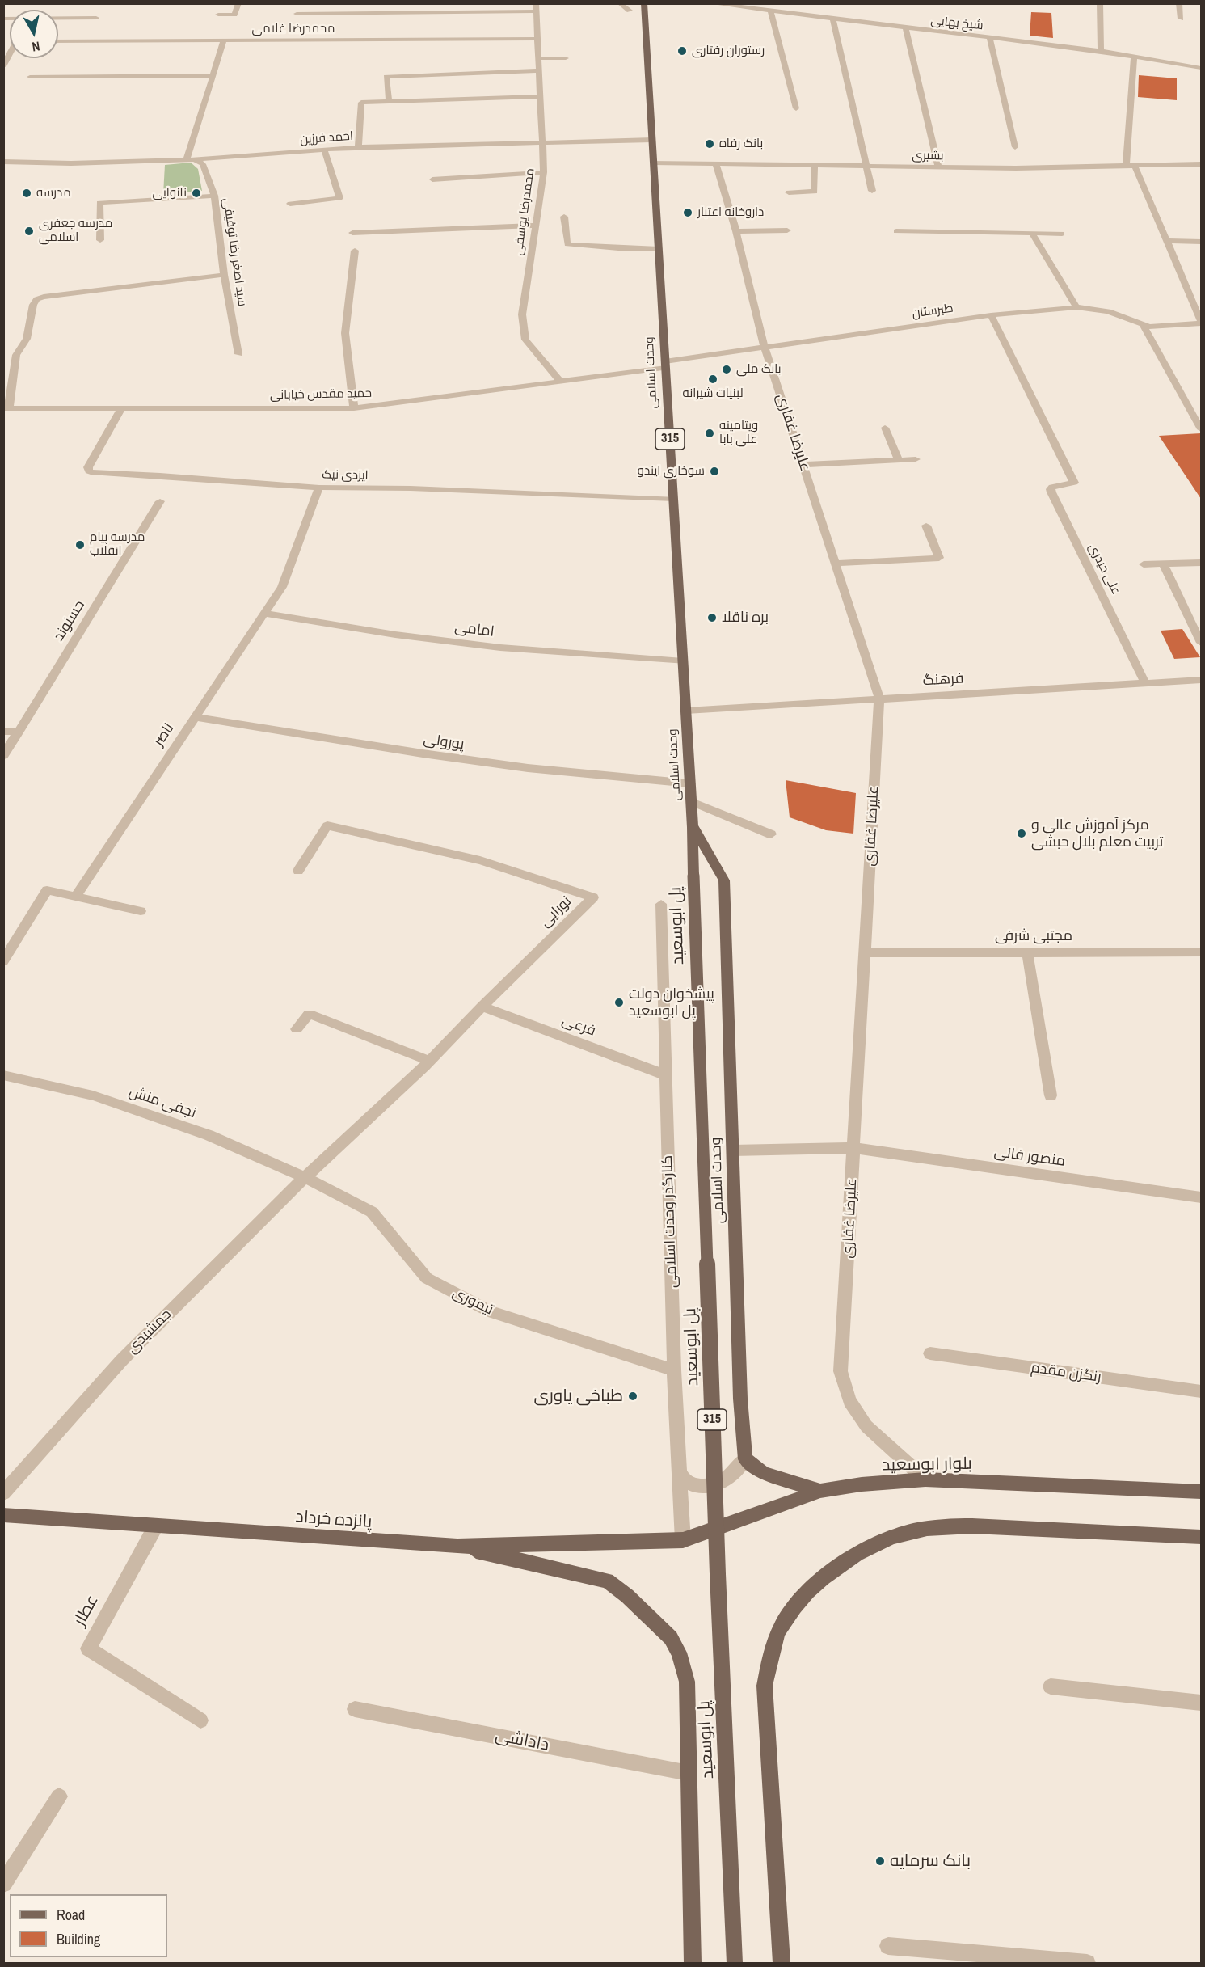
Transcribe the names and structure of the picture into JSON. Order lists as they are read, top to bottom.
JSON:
{
  "streets": {
    "main road": [
      "وحدت اسلامی",
      "315",
      "پل ابوسعید",
      "بلوار ابوسعید",
      "پانزده خرداد"
    ],
    "street": [
      "شیخ بهایی",
      "محمدرضا غلامی",
      "احمد فرزین",
      "بشیری",
      "محمدرضا یوسفی",
      "سید اصغر رضا توفیقی",
      "طبرستان",
      "حمید مقدس خیابانی",
      "علیرضا غفاری",
      "ایزدی نیک",
      "علی حیدری",
      "حسنوند",
      "امامی",
      "فرهنگ",
      "ناصر",
      "پورولی",
      "نورایی",
      "مجتبی شرفی",
      "فرعی",
      "نجفی منش",
      "منصور فانی",
      "کنارگذر وحدت اسلامی",
      "تیموری",
      "جمشیدی",
      "رنگزن مقدم",
      "عطار",
      "داداشی"
    ]
  },
  "crossings": [
    ["محمدرضا غلامی", "محمدرضا یوسفی"],
    ["احمد فرزین", "محمدرضا یوسفی"],
    ["احمد فرزین", "سید اصغر رضا توفیقی"],
    ["احمد فرزین", "وحدت اسلامی"],
    ["بشیری", "وحدت اسلامی"],
    ["بشیری", "علیرضا غفاری"],
    ["محمدرضا یوسفی", "حمید مقدس خیابانی"],
    ["طبرستان", "وحدت اسلامی"],
    ["طبرستان", "حمید مقدس خیابانی"],
    ["طبرستان", "علیرضا غفاری"],
    ["طبرستان", "علی حیدری"],
    ["وحدت اسلامی", "حمید مقدس خیابانی"],
    ["وحدت اسلامی", "ایزدی نیک"],
    ["وحدت اسلامی", "امامی"],
    ["وحدت اسلامی", "فرهنگ"],
    ["وحدت اسلامی", "پورولی"],
    ["وحدت اسلامی", "پل ابوسعید"],
    ["وحدت اسلامی", "منصور فانی"],
    ["حمید مقدس خیابانی", "ایزدی نیک"],
    ["علیرضا غفاری", "فرهنگ"],
    ["علیرضا غفاری", "مجتبی شرفی"],
    ["علیرضا غفاری", "منصور فانی"],
    ["علیرضا غفاری", "بلوار ابوسعید"],
    ["ایزدی نیک", "ناصر"],
    ["علی حیدری", "فرهنگ"],
    ["امامی", "ناصر"],
    ["ناصر", "پورولی"],
    ["نورایی", "فرعی"],
    ["نورایی", "نجفی منش"],
    ["نورایی", "تیموری"],
    ["نورایی", "جمشیدی"],
    ["فرعی", "کنارگذر وحدت اسلامی"],
    ["نجفی منش", "تیموری"],
    ["نجفی منش", "جمشیدی"],
    ["کنارگذر وحدت اسلامی", "تیموری"],
    ["کنارگذر وحدت اسلامی", "بلوار ابوسعید"],
    ["تیموری", "جمشیدی"],
    ["بلوار ابوسعید", "پانزده خرداد"],
    ["پانزده خرداد", "عطار"]
  ],
  "places": [
    "رستوران رفتاری",
    "بانک رفاه",
    "مدرسه",
    "نانوایی",
    "داروخانه اعتبار",
    "مدرسه جعفری اسلامی",
    "بانک ملی",
    "لبنیات شیرانه",
    "ویتامینه علی بابا",
    "سوخاری ایندو",
    "مدرسه پیام انقلاب",
    "بره ناقلا",
    "مرکز آموزش عالی و تربیت معلم بلال حبشی",
    "پیشخوان دولت پل ابوسعید",
    "طباخی یاوری",
    "بانک سرمایه"
  ],
  "legend": ["Road", "Building"],
  "north": "bottom"
}
